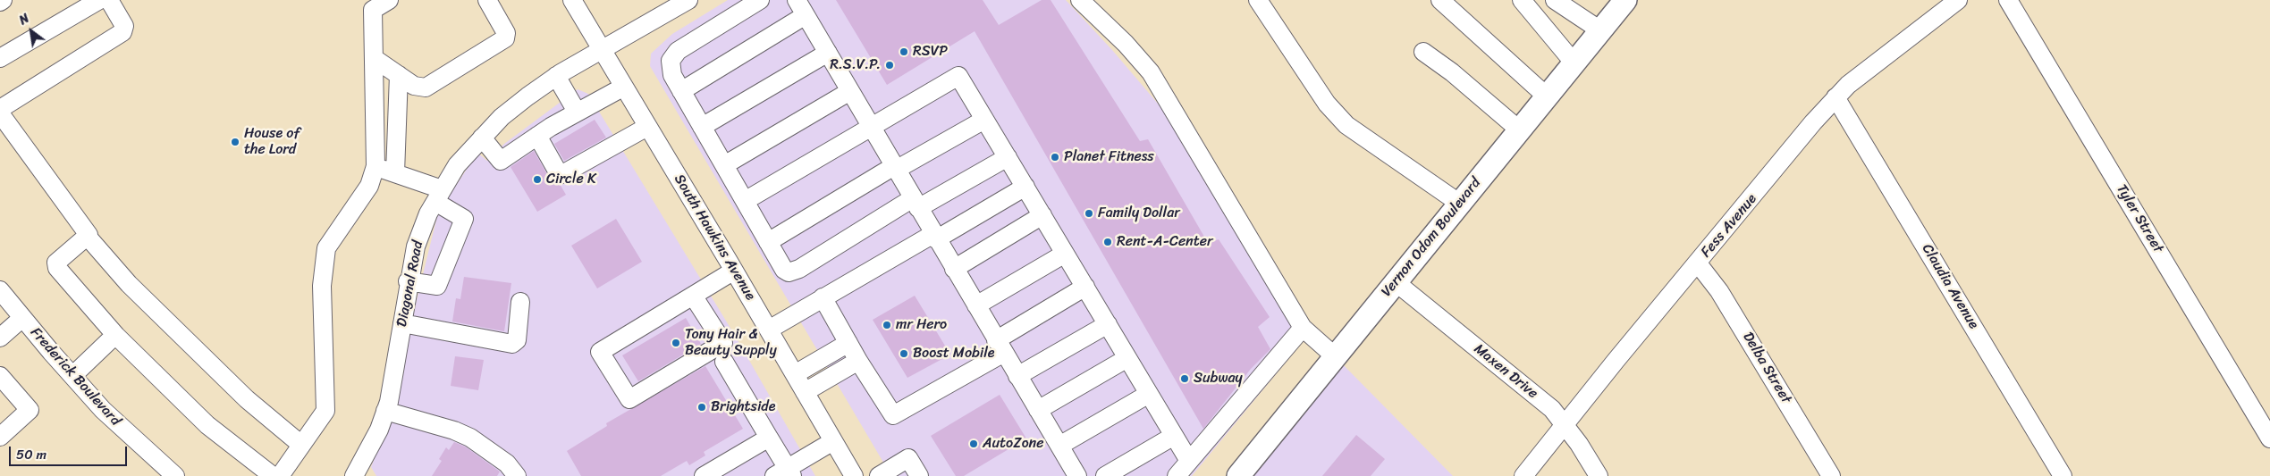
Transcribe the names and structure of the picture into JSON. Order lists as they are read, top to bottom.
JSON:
{
  "streets": {
    "main road": ["Vernon Odom Boulevard"],
    "street": [
      "Tyler Street",
      "Fess Avenue",
      "South Hawkins Avenue",
      "Diagonal Road",
      "Claudia Avenue",
      "Delba Street",
      "Maxen Drive",
      "Frederick Boulevard"
    ]
  },
  "crossings": [
    ["Fess Avenue", "Claudia Avenue"],
    ["Fess Avenue", "Delba Street"],
    ["Fess Avenue", "Maxen Drive"],
    ["South Hawkins Avenue", "Diagonal Road"],
    ["Vernon Odom Boulevard", "Maxen Drive"]
  ],
  "places": [
    "RSVP",
    "R.S.V.P.",
    "House of the Lord",
    "Planet Fitness",
    "Circle K",
    "Family Dollar",
    "Rent-A-Center",
    "mr Hero",
    "Tony Hair & Beauty Supply",
    "Boost Mobile",
    "Subway",
    "Brightside",
    "AutoZone"
  ],
  "scale_bar": "50 m",
  "north": "top left"
}
